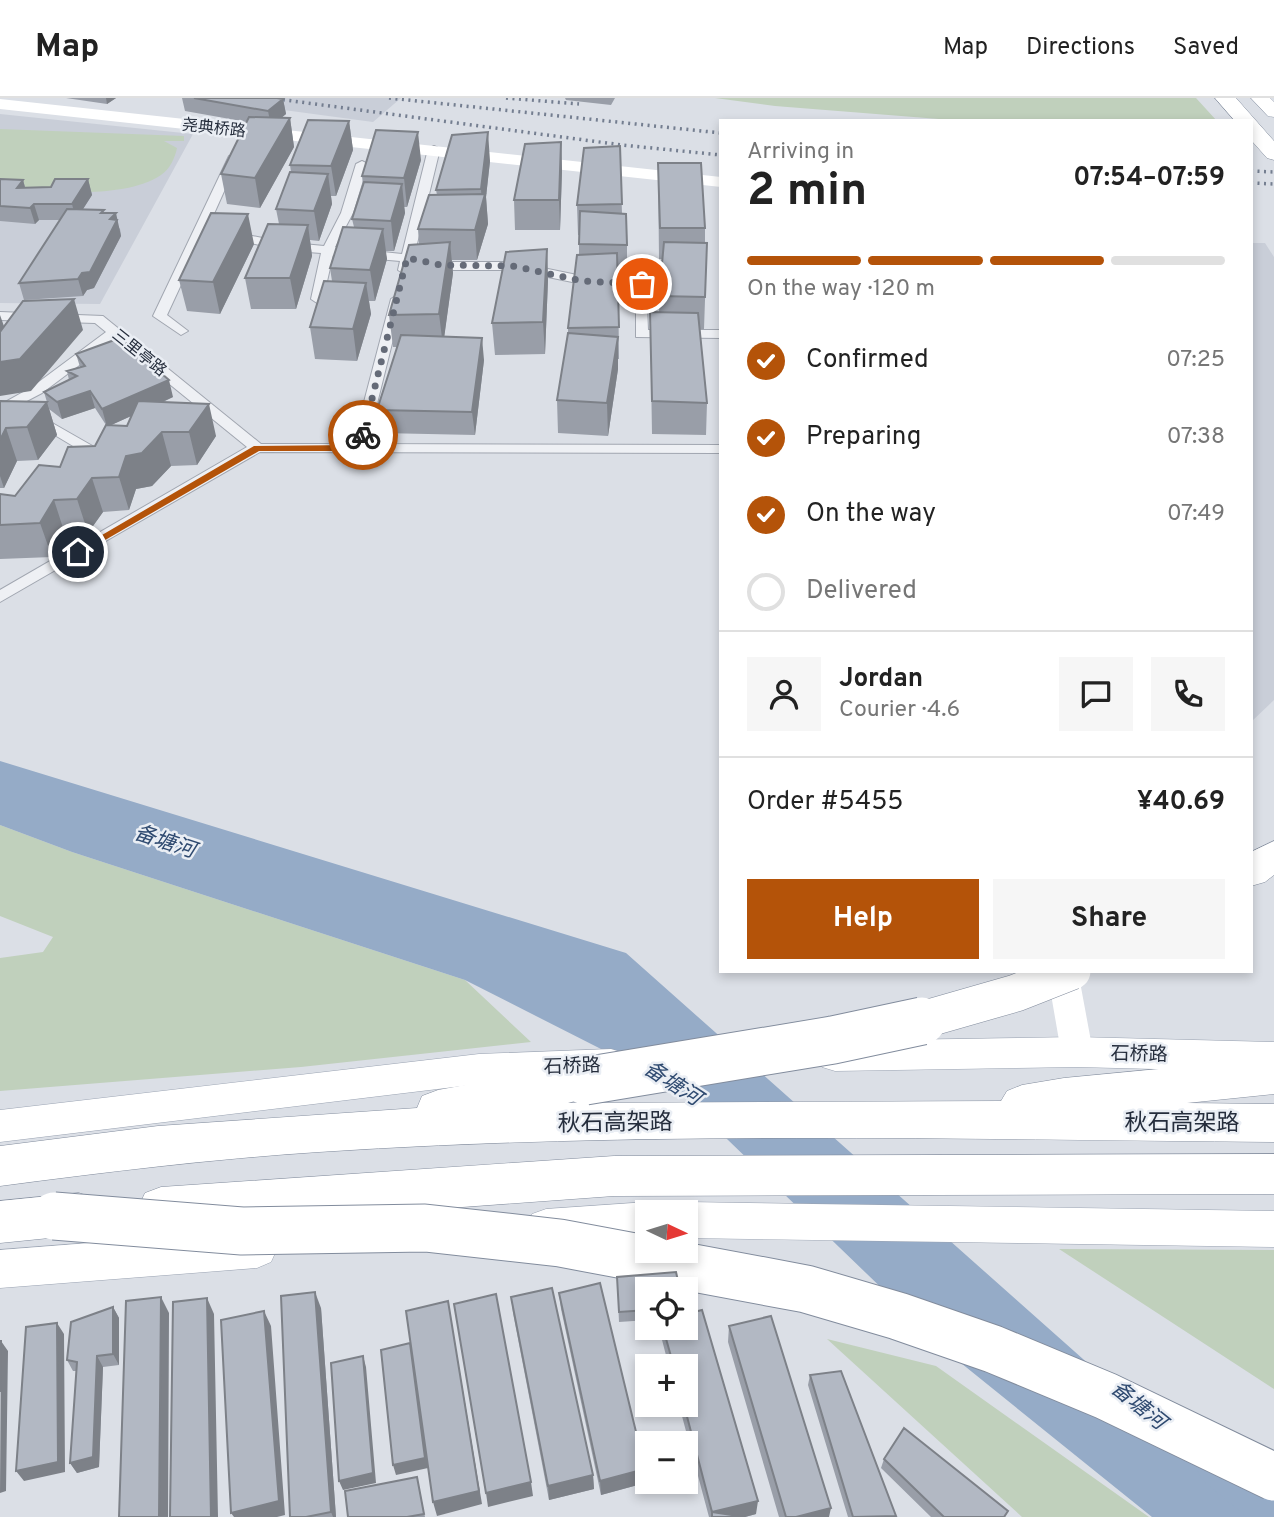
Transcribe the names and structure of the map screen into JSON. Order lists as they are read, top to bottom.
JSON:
{
  "streets": {
    "highway": ["秋石高架路"],
    "main road": ["石桥路"],
    "street": ["尧典桥路", "三里亭路"]
  },
  "water": ["备塘河"],
  "north": "right",
  "page": {
    "header": "Map",
    "nav": ["Map", "Directions", "Saved"],
    "heading": ["2 min", "Arriving in", "07:54–07:59"],
    "panel": [
      "Jordan",
      "Courier · 4.6",
      "Order #5455",
      "¥40.69"
    ],
    "bar": "On the way · 120 m",
    "list": [
      ["Confirmed", "07:25"],
      ["Preparing", "07:38"],
      ["On the way", "07:49"],
      "Delivered"
    ],
    "buttons": ["Help", "Share"],
    "map_buttons": ["+", "−"]
  }
}
